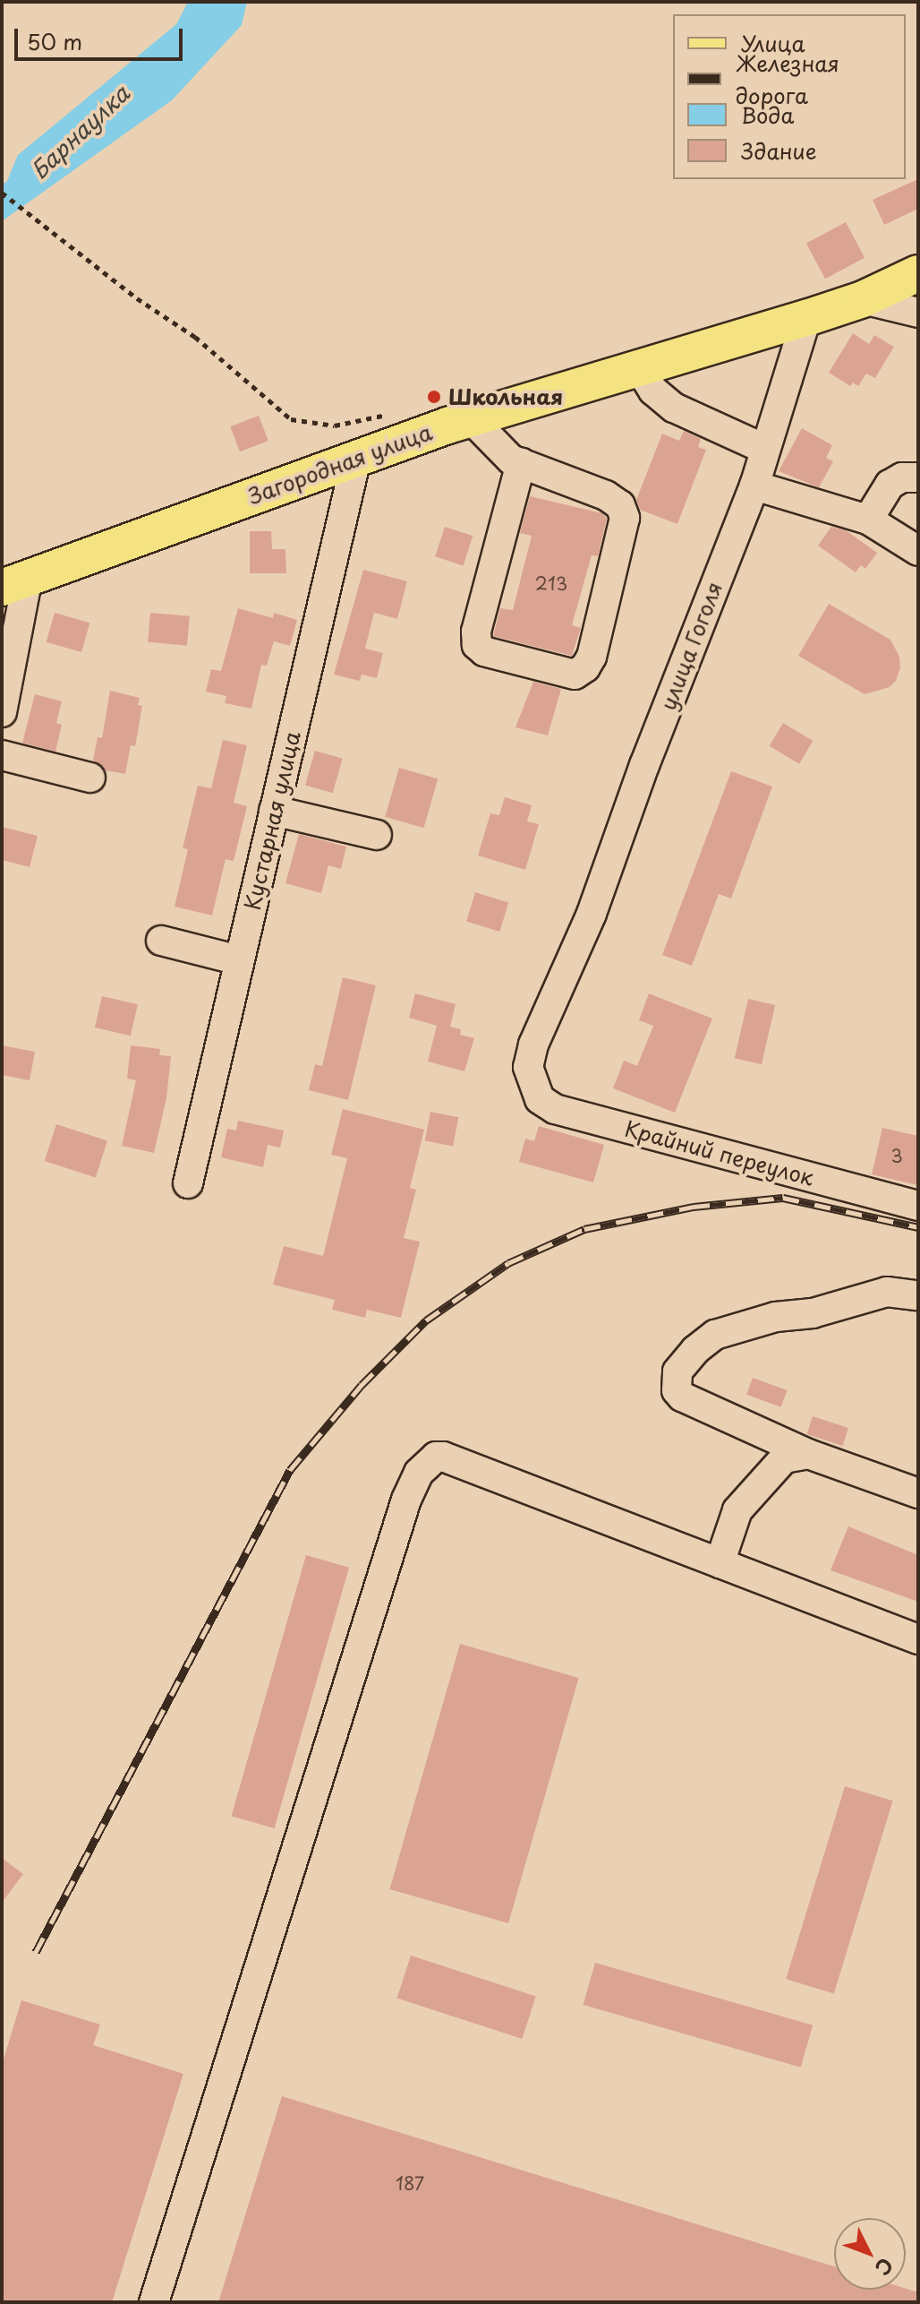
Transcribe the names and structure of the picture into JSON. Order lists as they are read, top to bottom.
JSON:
{
  "streets": {
    "main road": ["Загородная улица"],
    "street": ["улица Гоголя", "Кустарная улица", "Крайний переулок"]
  },
  "crossings": [
    ["Загородная улица", "улица Гоголя"],
    ["Загородная улица", "Кустарная улица"],
    ["улица Гоголя", "Крайний переулок"]
  ],
  "water": ["Барнаулка"],
  "places": ["Школьная"],
  "house_numbers": ["213", "3", "187"],
  "legend": [
    "Улица",
    "Железная дорога",
    "Вода",
    "Здание"
  ],
  "scale_bar": "50 m",
  "north": "bottom right"
}
